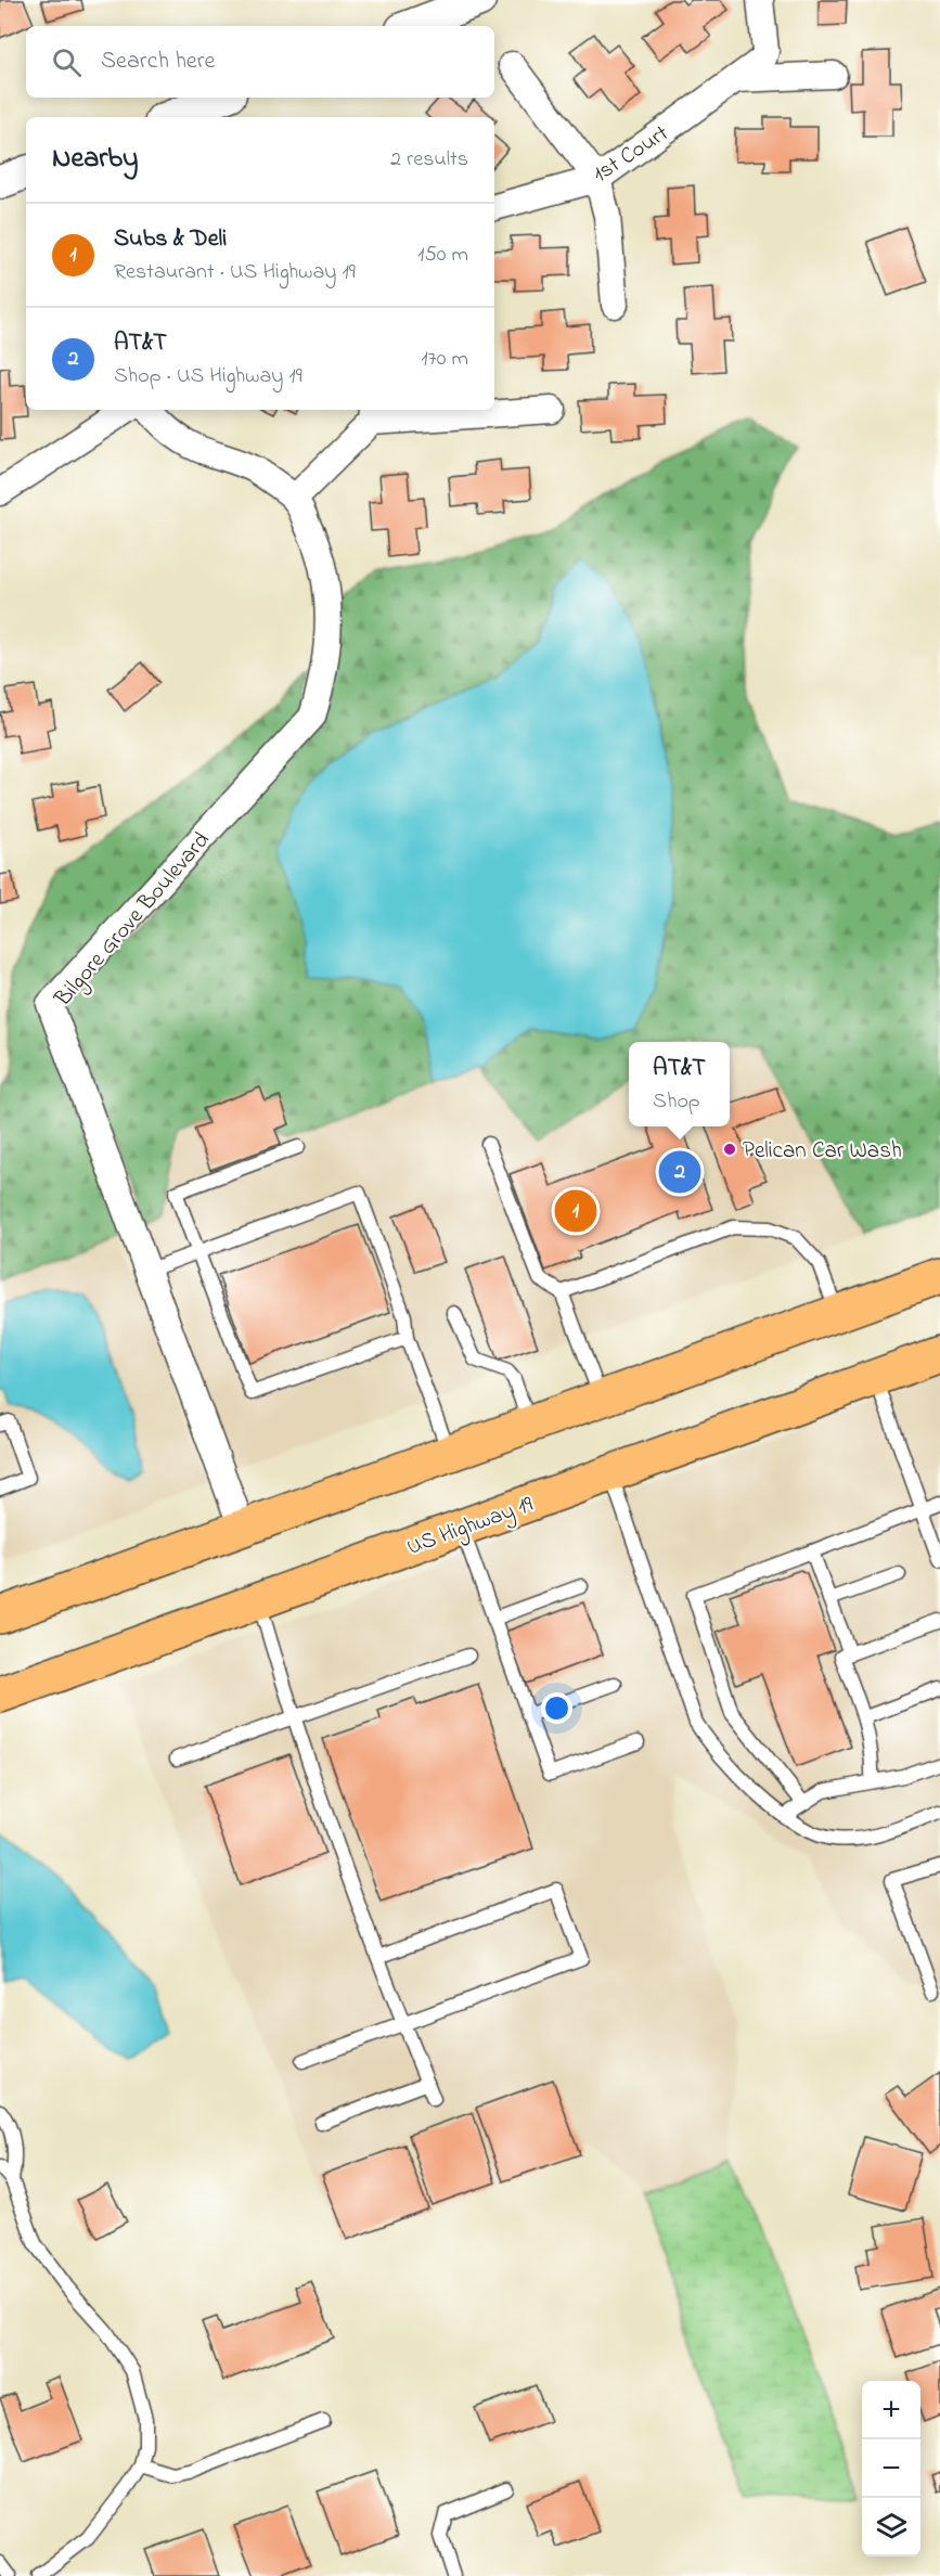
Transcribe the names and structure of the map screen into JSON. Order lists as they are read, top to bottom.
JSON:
{
  "streets": {
    "highway": ["US Highway 19"],
    "street": ["1st Court", "Bilgore Grove Boulevard"]
  },
  "places": ["Pelican Car Wash"],
  "page": {
    "search": "Search here",
    "heading": ["Nearby", "2 results"],
    "list": [
      {
        "mark": "1",
        "name": "Subs & Deli",
        "note": "Restaurant · US Highway 19",
        "value": "150 m"
      },
      {
        "mark": "2",
        "name": "AT&T",
        "note": "Shop · US Highway 19",
        "value": "170 m"
      }
    ],
    "popup": ["AT&T", "Shop"],
    "pins": ["2", "1"],
    "map_buttons": ["+", "−"]
  }
}
